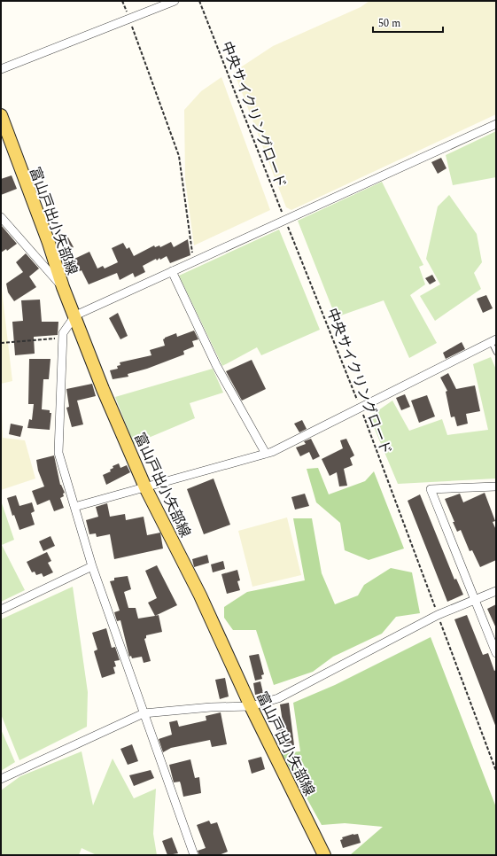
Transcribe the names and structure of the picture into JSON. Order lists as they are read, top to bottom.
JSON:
{
  "streets": {
    "main road": ["富山戸出小矢部線"],
    "path": ["中央サイクリングロード"]
  },
  "scale_bar": "50 m"
}
